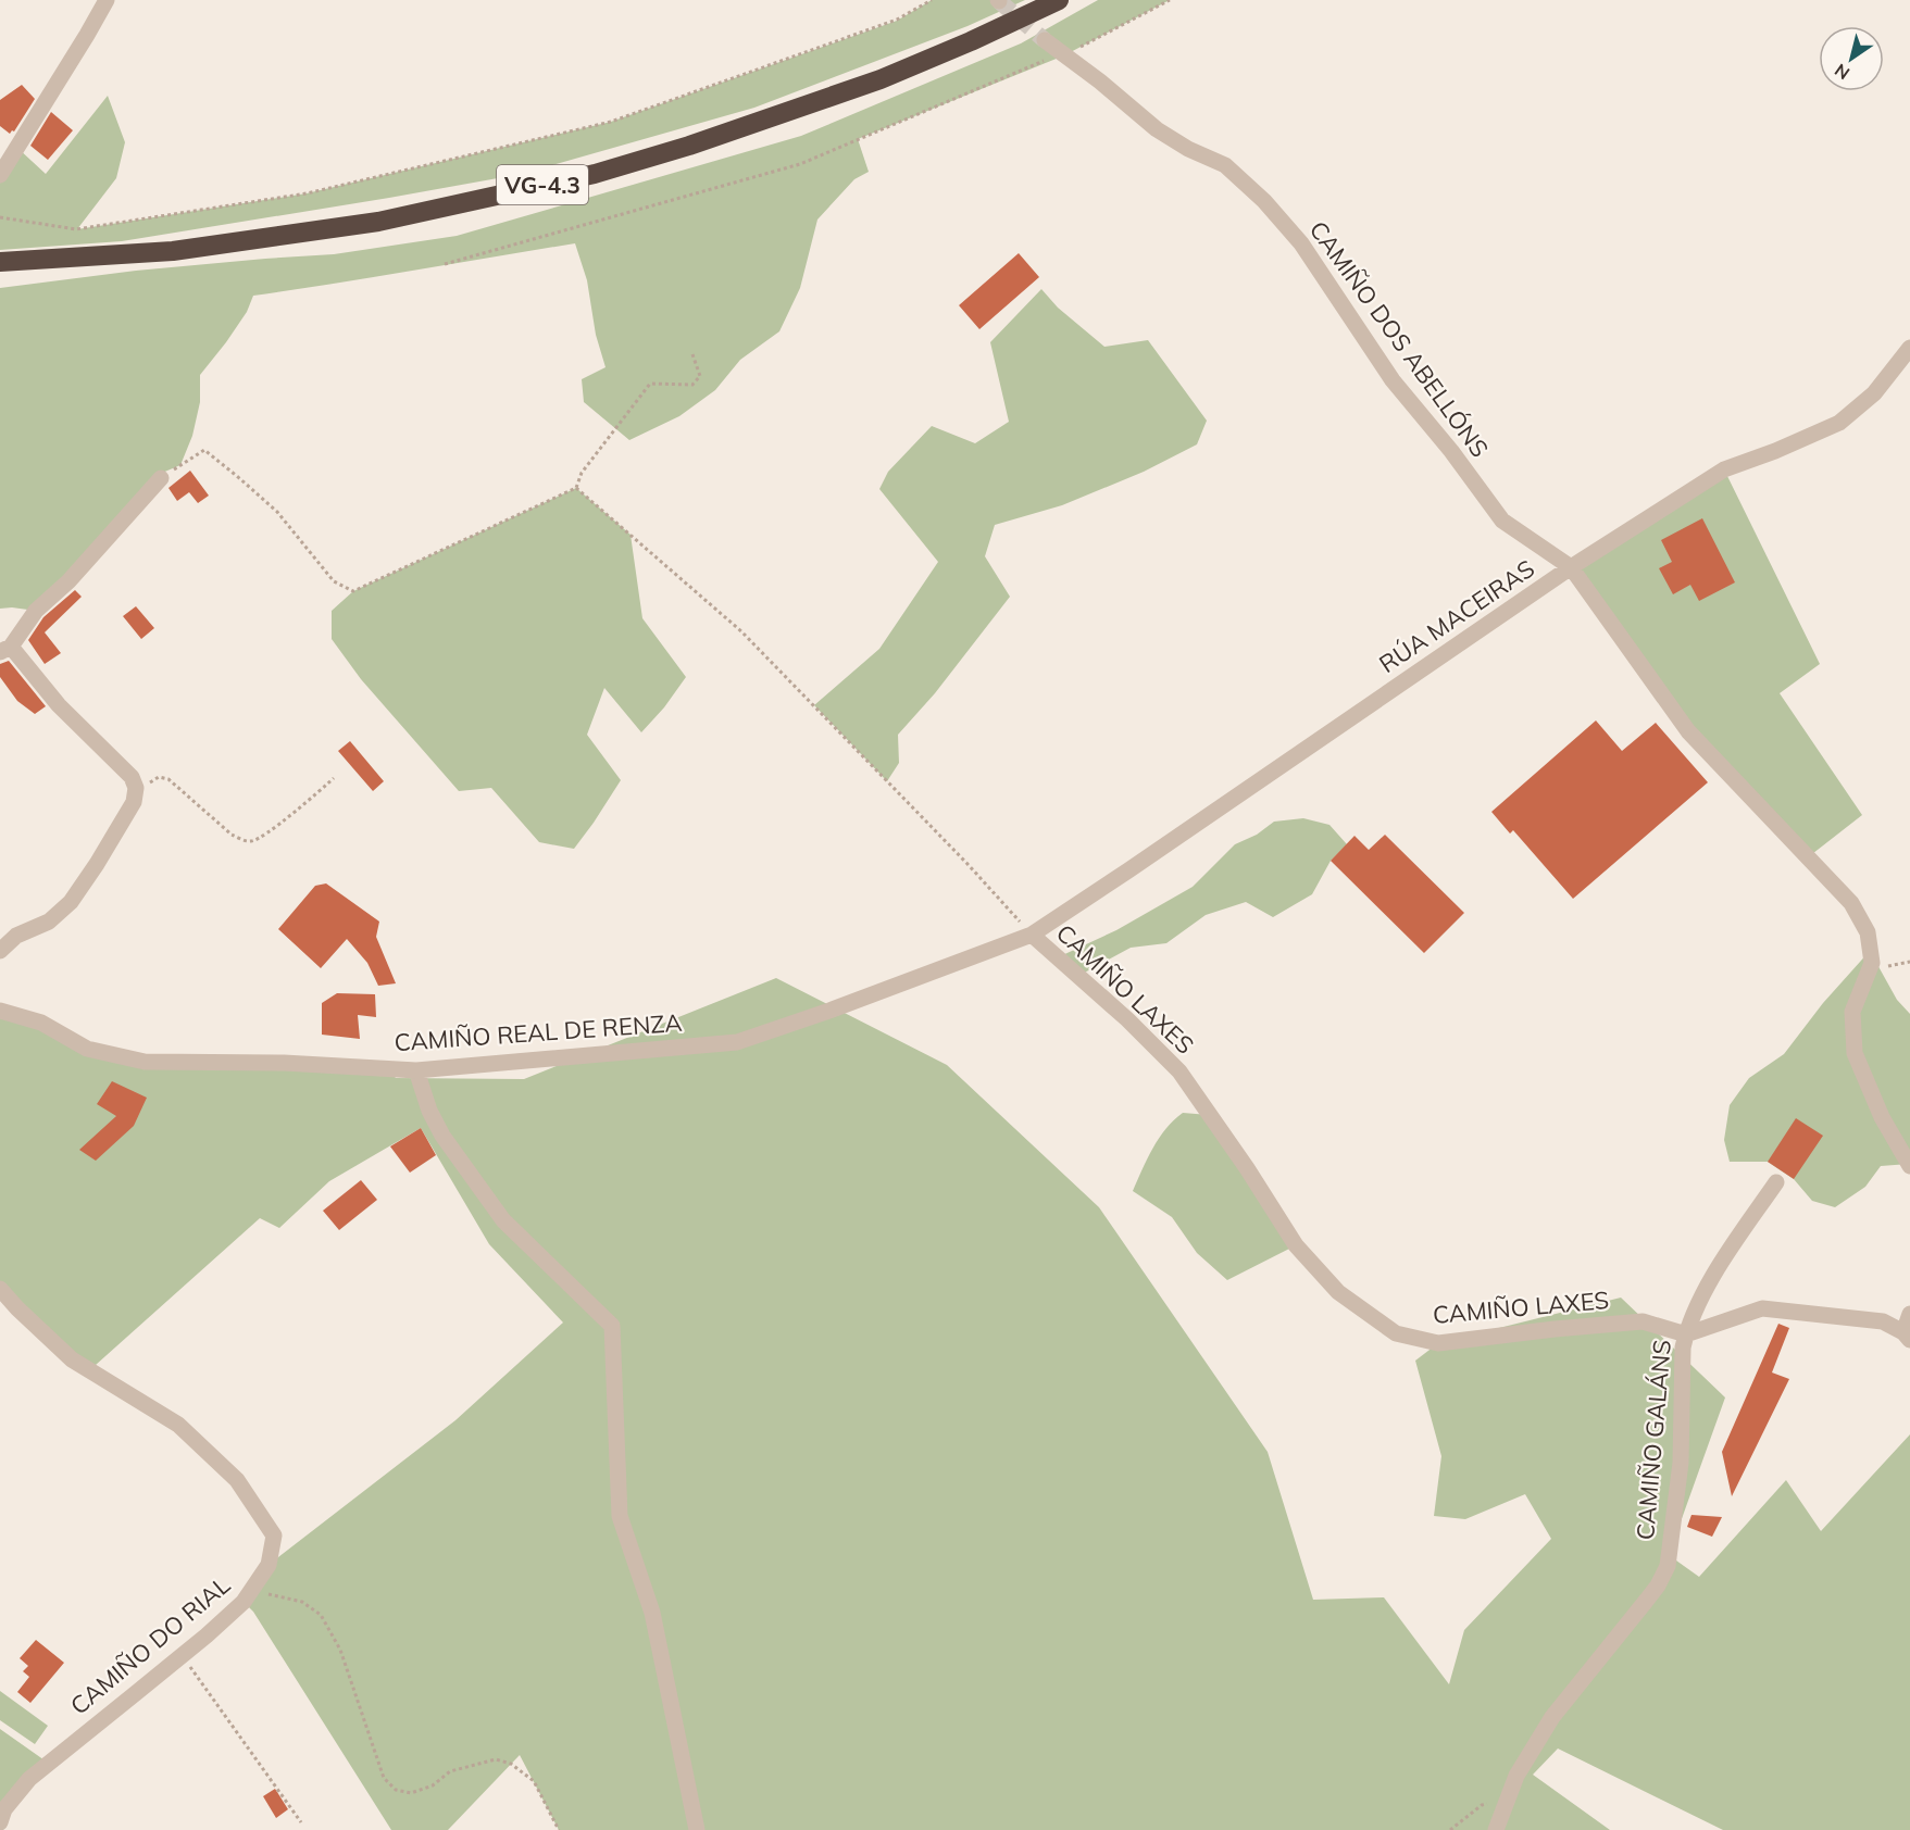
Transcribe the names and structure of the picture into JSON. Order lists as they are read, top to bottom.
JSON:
{
  "streets": {
    "highway": ["VG-4.3"],
    "street": [
      "CAMIÑO DOS ABELLÓNS",
      "RÚA MACEIRAS",
      "CAMIÑO LAXES",
      "CAMIÑO REAL DE RENZA",
      "CAMIÑO GALÁNS",
      "CAMIÑO DO RIAL"
    ]
  },
  "crossings": [
    ["CAMIÑO DOS ABELLÓNS", "RÚA MACEIRAS"],
    ["RÚA MACEIRAS", "CAMIÑO LAXES"],
    ["RÚA MACEIRAS", "CAMIÑO REAL DE RENZA"],
    ["CAMIÑO LAXES", "CAMIÑO REAL DE RENZA"],
    ["CAMIÑO LAXES", "CAMIÑO GALÁNS"]
  ],
  "north": "bottom left"
}
